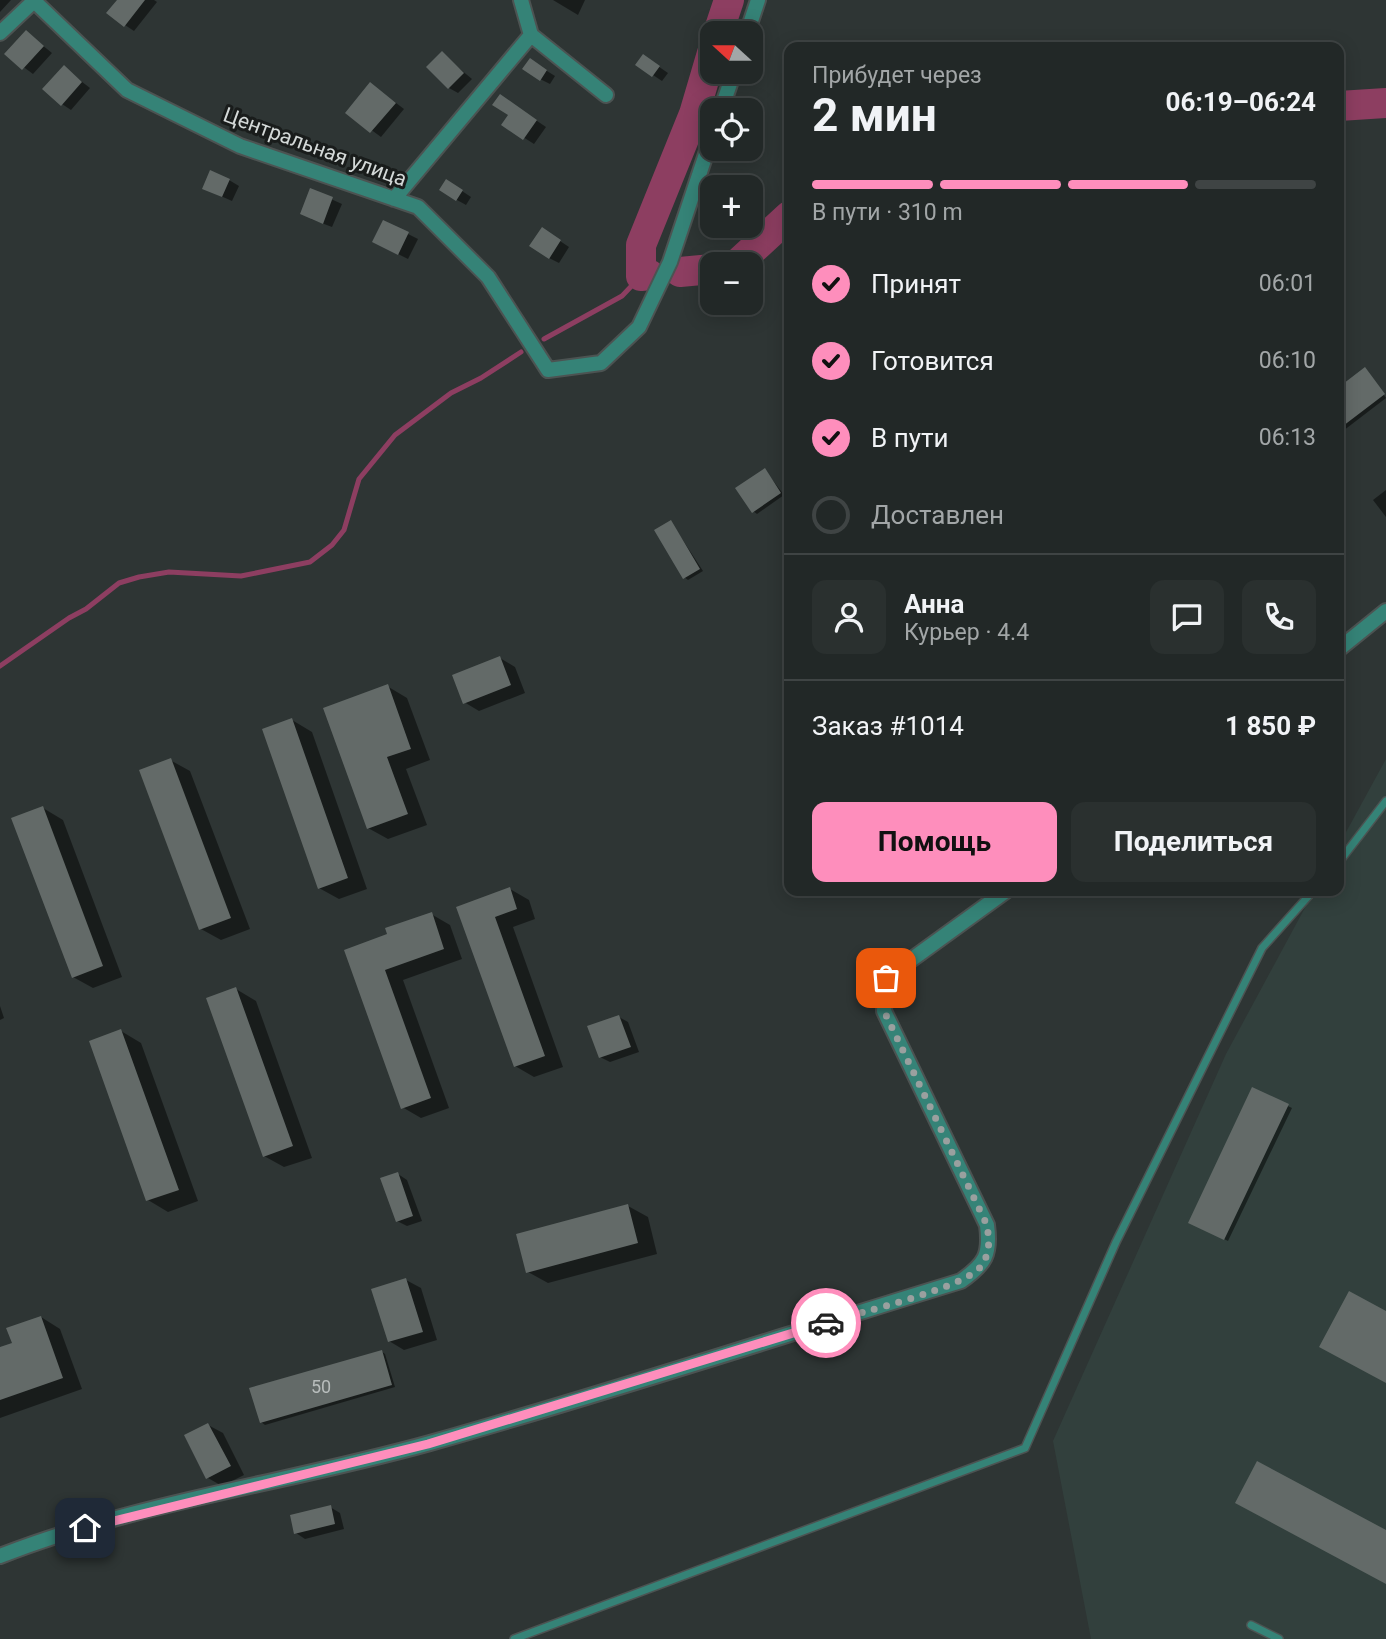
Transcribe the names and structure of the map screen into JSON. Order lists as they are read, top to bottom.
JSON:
{
  "streets": {
    "street": ["Центральная улица"]
  },
  "house_numbers": ["50"],
  "north": "left",
  "page": {
    "map_buttons": ["+", "−"],
    "heading": ["2 мин", "Прибудет через", "06:19–06:24"],
    "panel": [
      "Анна",
      "Курьер · 4.4",
      "Заказ #1014",
      "1 850 ₽"
    ],
    "bar": "В пути · 310 m",
    "list": [
      ["Принят", "06:01"],
      ["Готовится", "06:10"],
      ["В пути", "06:13"],
      "Доставлен"
    ],
    "buttons": ["Помощь", "Поделиться"]
  }
}
